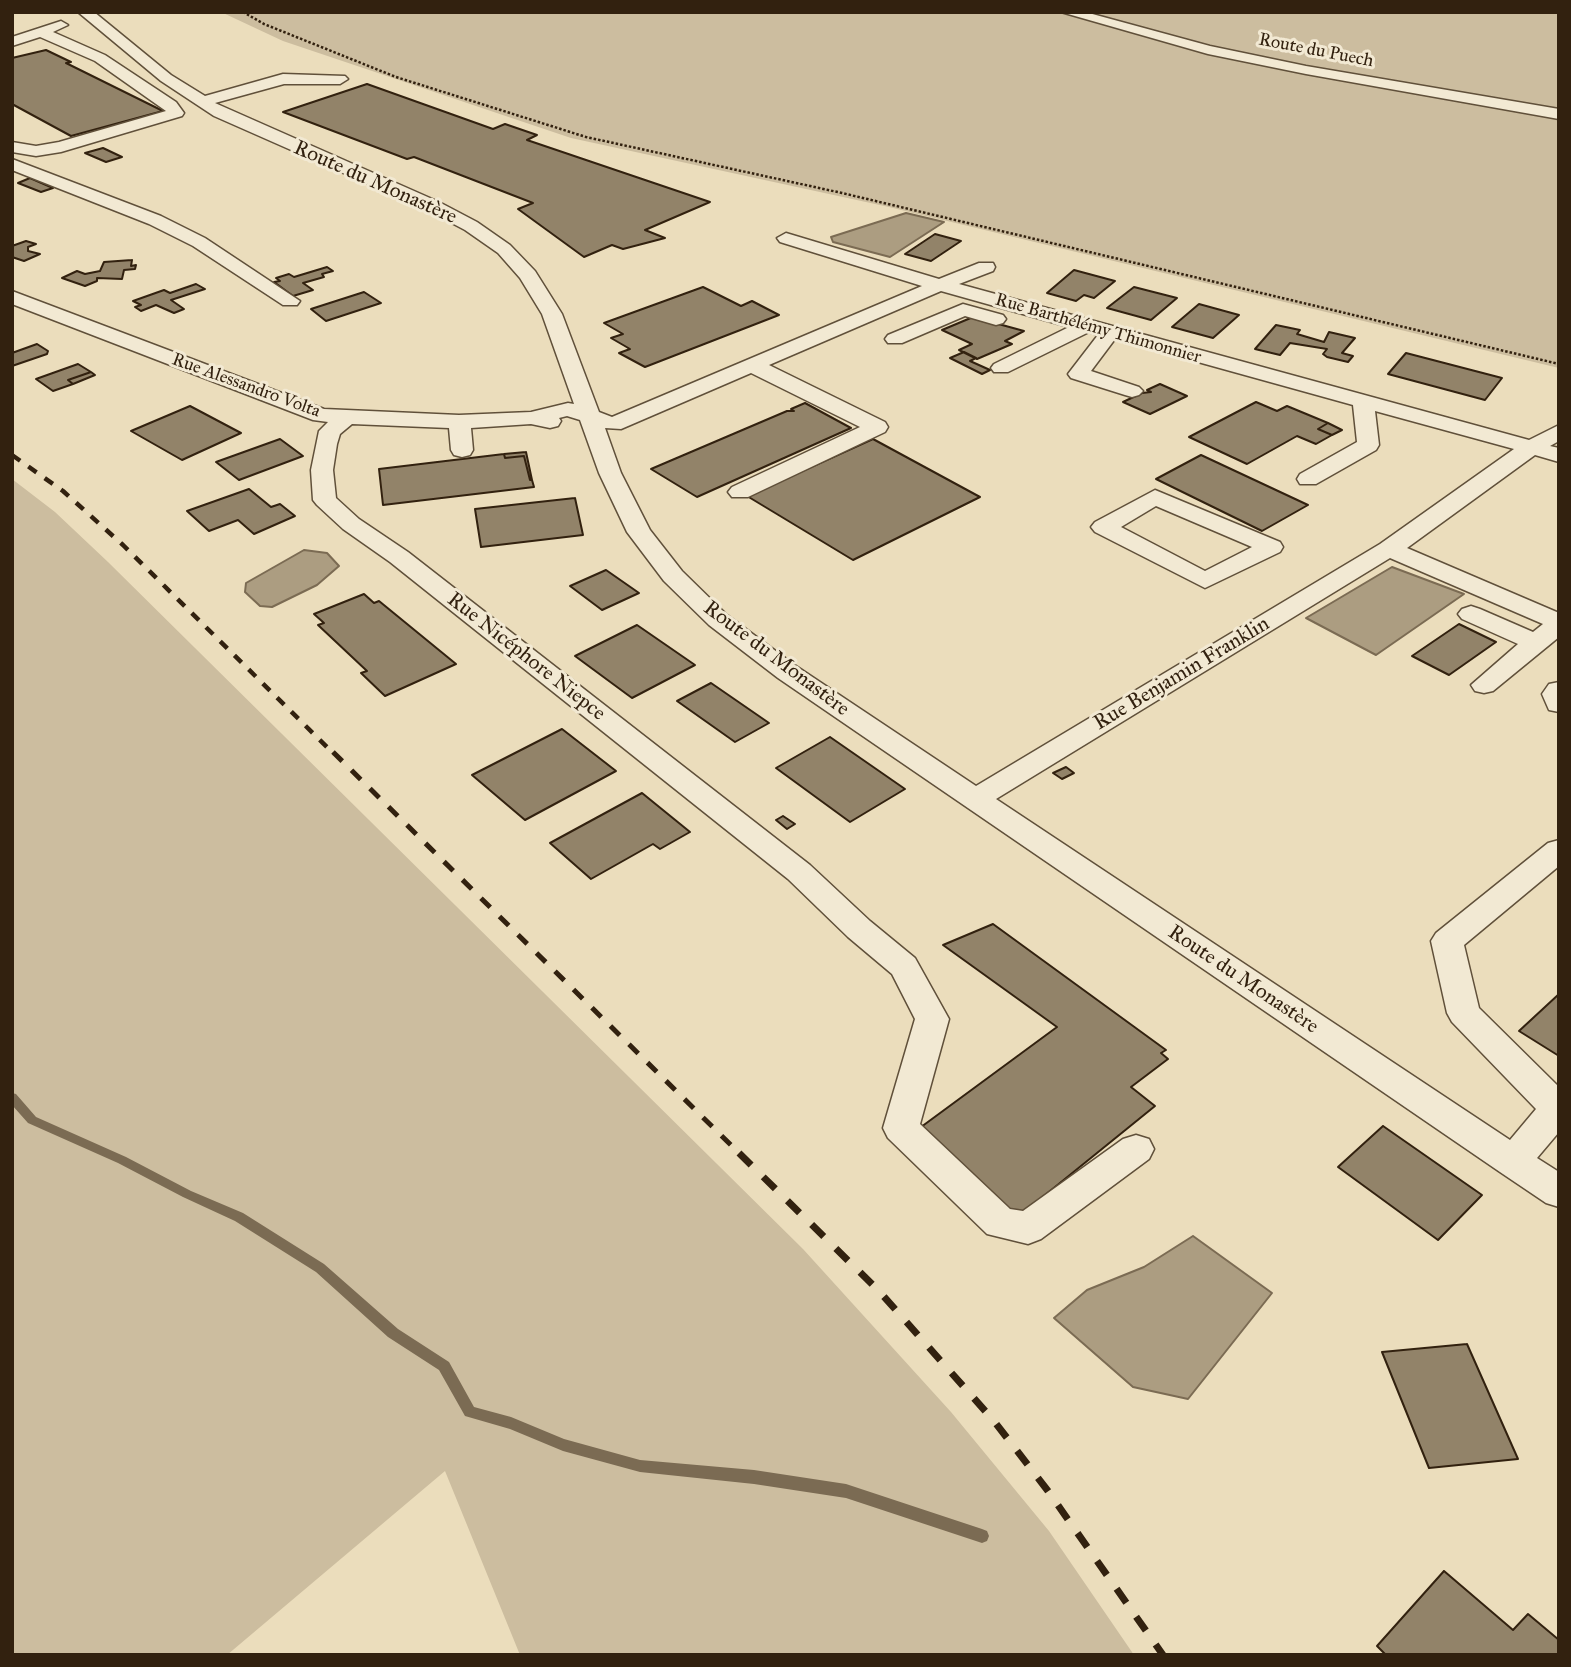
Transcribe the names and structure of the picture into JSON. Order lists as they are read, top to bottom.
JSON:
{
  "streets": {
    "street": [
      "Route du Puech",
      "Route du Monastère",
      "Rue Barthélémy Thimonnier",
      "Rue Alessandro Volta",
      "Rue Nicéphore Niepce",
      "Rue Benjamin Franklin"
    ]
  },
  "crossings": [
    ["Route du Monastère", "Rue Alessandro Volta"],
    ["Route du Monastère", "Rue Benjamin Franklin"],
    ["Rue Barthélémy Thimonnier", "Rue Benjamin Franklin"],
    ["Rue Alessandro Volta", "Rue Nicéphore Niepce"]
  ]
}
